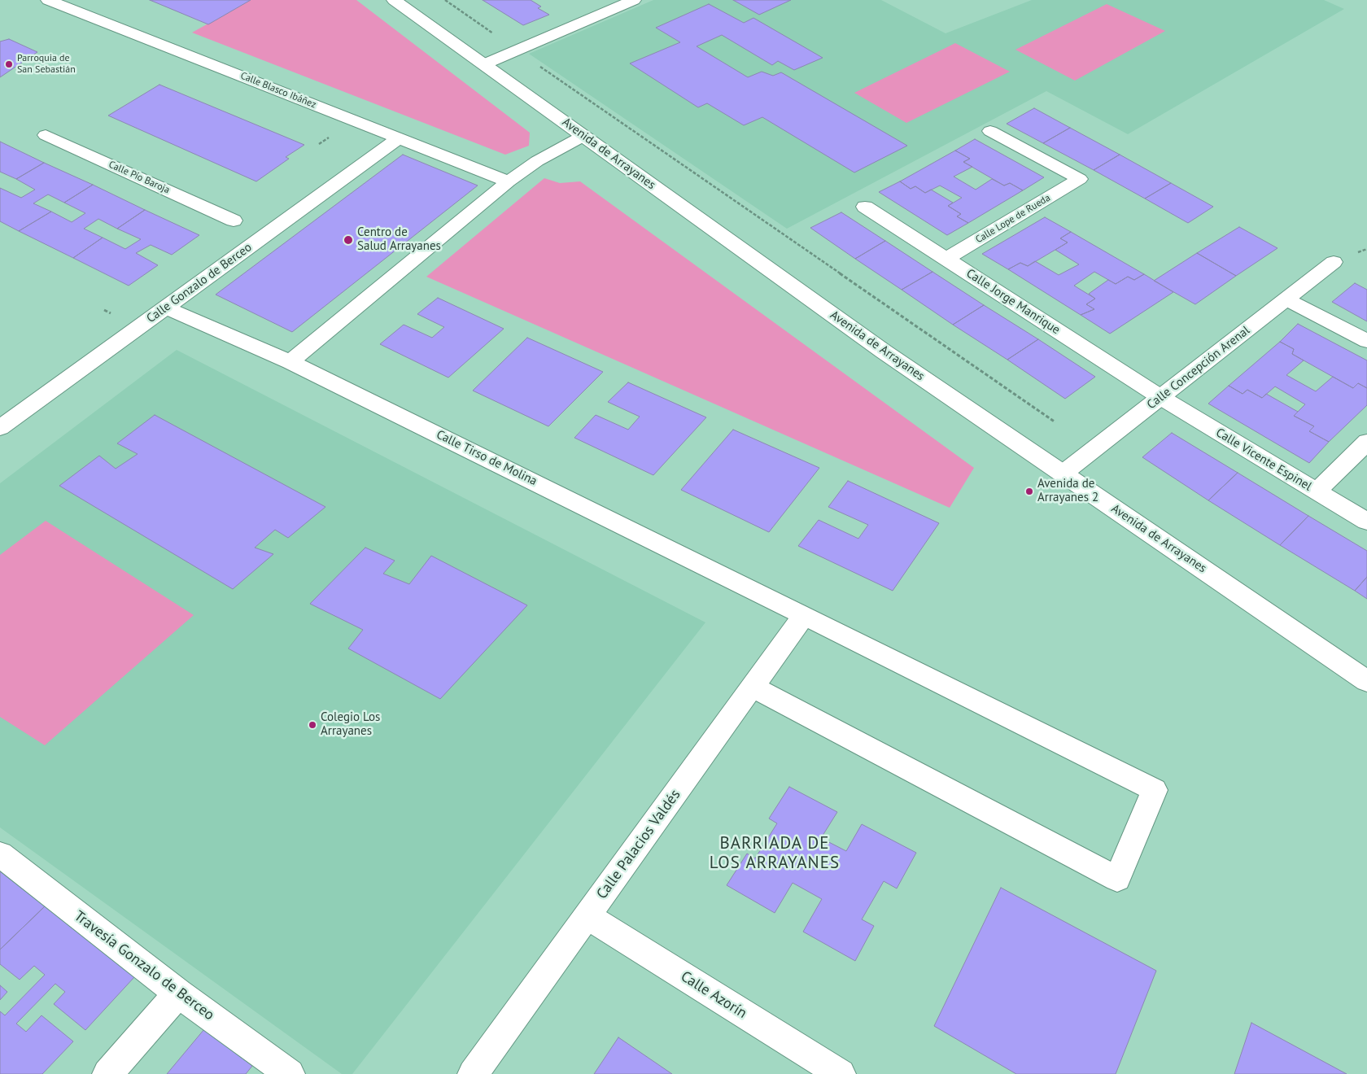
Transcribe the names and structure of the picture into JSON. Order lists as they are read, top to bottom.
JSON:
{
  "streets": {
    "street": [
      "Calle Blasco Ibáñez",
      "Avenida de Arrayanes",
      "Calle Pío Baroja",
      "Calle Lope de Rueda",
      "Calle Gonzalo de Berceo",
      "Calle Jorge Manrique",
      "Calle Concepción Arenal",
      "Calle Tirso de Molina",
      "Calle Vicente Espinel",
      "Calle Palacios Valdés",
      "Travesía Gonzalo de Berceo",
      "Calle Azorín"
    ]
  },
  "crossings": [
    ["Calle Blasco Ibáñez", "Calle Gonzalo de Berceo"],
    ["Avenida de Arrayanes", "Calle Concepción Arenal"],
    ["Calle Lope de Rueda", "Calle Jorge Manrique"],
    ["Calle Gonzalo de Berceo", "Calle Tirso de Molina"],
    ["Calle Jorge Manrique", "Calle Concepción Arenal"],
    ["Calle Jorge Manrique", "Calle Vicente Espinel"],
    ["Calle Concepción Arenal", "Calle Vicente Espinel"],
    ["Calle Tirso de Molina", "Calle Palacios Valdés"],
    ["Calle Palacios Valdés", "Calle Azorín"]
  ],
  "districts": ["BARRIADA DE LOS ARRAYANES"],
  "places": [
    "Parroquia de San Sebastián",
    "Centro de Salud Arrayanes",
    "Avenida de Arrayanes 2",
    "Colegio Los Arrayanes"
  ]
}
